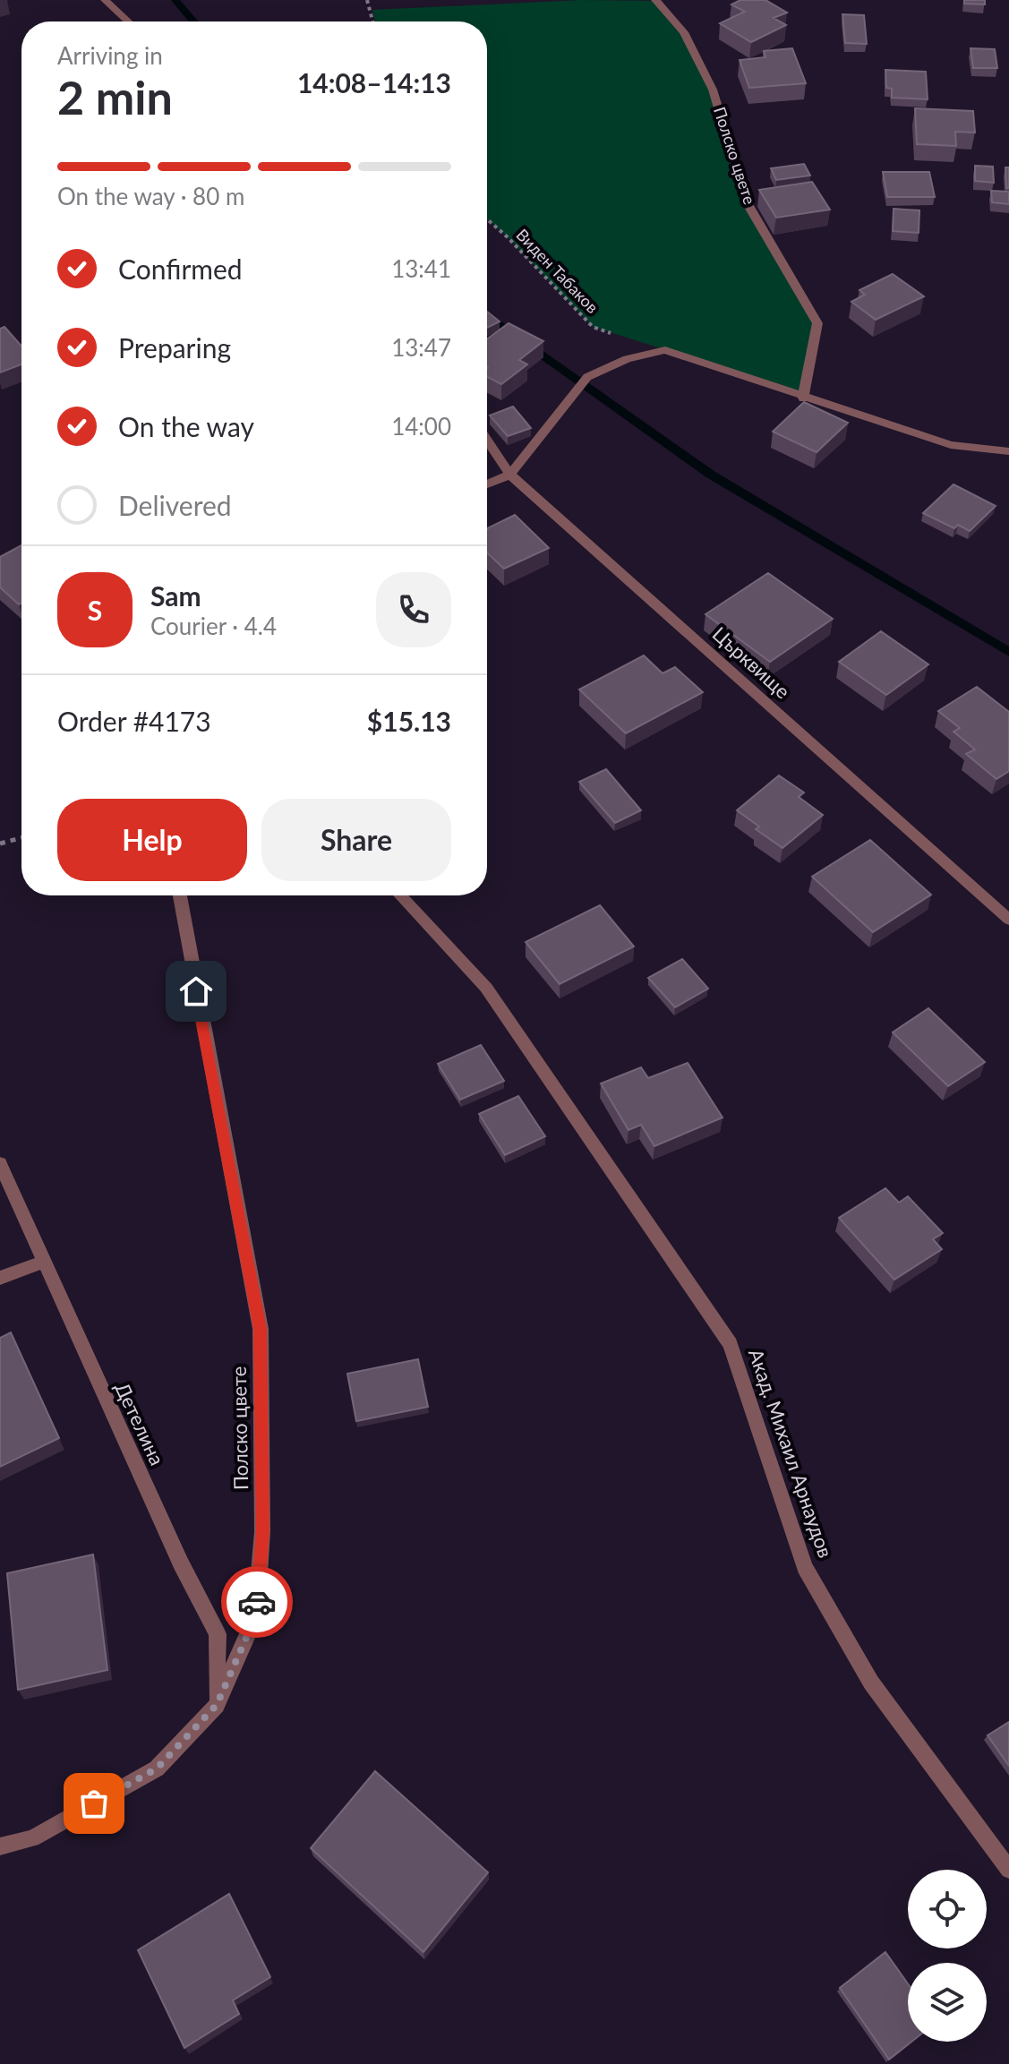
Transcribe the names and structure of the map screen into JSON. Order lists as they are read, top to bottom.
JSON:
{
  "streets": {
    "street": [
      "Полско цвете",
      "Църквище",
      "Детелина",
      "Акад. Михаил Арнаудов"
    ],
    "path": ["Виден Табаков"]
  },
  "crossings": [
    ["Полско цвете", "Детелина"]
  ],
  "page": {
    "heading": ["2 min", "Arriving in", "14:08–14:13"],
    "panel": [
      "Sam",
      "Courier · 4.4",
      "Order #4173",
      "$15.13"
    ],
    "bar": "On the way · 80 m",
    "list": [
      ["Confirmed", "13:41"],
      ["Preparing", "13:47"],
      ["On the way", "14:00"],
      "Delivered"
    ],
    "round": "S",
    "buttons": ["Help", "Share"]
  }
}
